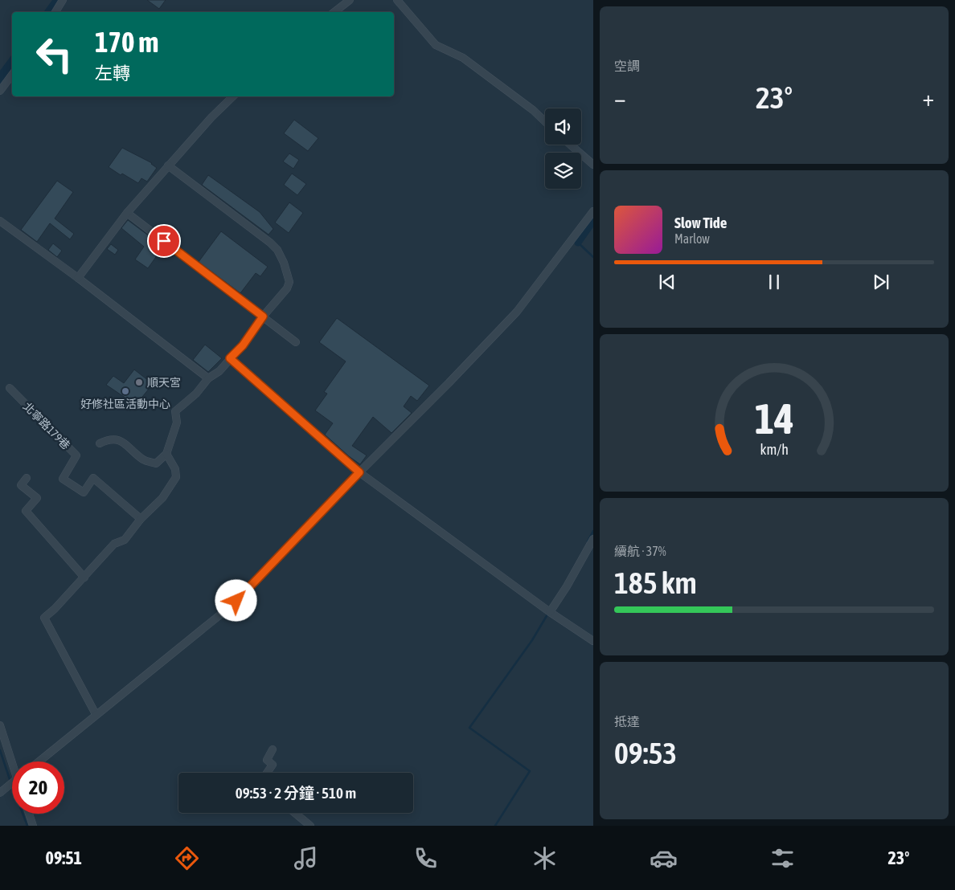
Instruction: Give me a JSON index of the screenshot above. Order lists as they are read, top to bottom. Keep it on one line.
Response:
{"streets":{"street":["北寧路179巷"]},"places":["順天宮","好修社區活動中心"],"page":{"tile":["空調",["續航 · 37%","185 km"],["抵達","09:53"]],"turn":["170 m","左轉"],"heat":["−","23°","+"],"song":["Slow Tide","Marlow"],"limit":"20","trip":"09:53 · 2 分鐘 · 510 m","tabs":["09:51","23°"],"gauge":["14","km/h"]}}
